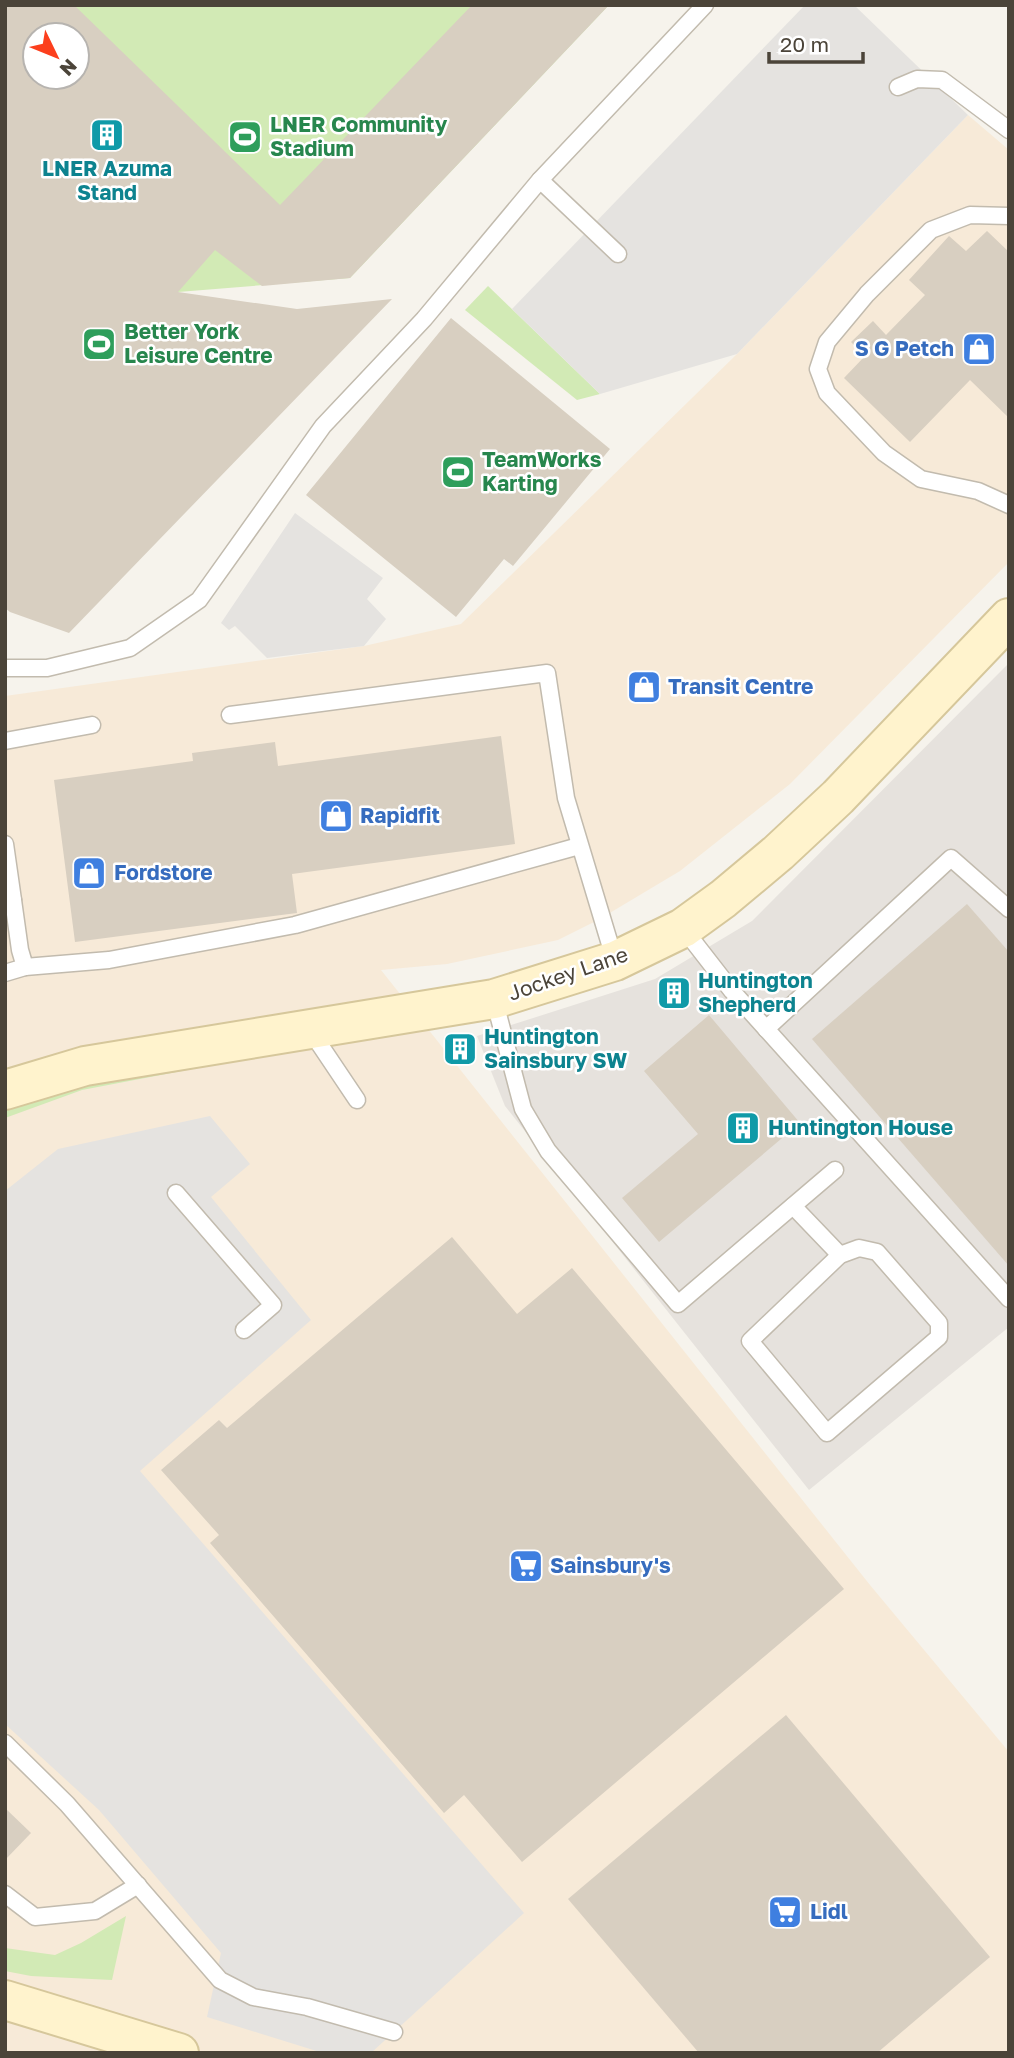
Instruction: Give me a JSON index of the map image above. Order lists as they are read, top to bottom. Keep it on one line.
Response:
{"streets":{"street":["Jockey Lane"]},"places":{"building":["LNER Azuma Stand","Huntington Shepherd","Huntington Sainsbury SW","Huntington House"],"sports":["LNER Community Stadium","Better York Leisure Centre","TeamWorks Karting"],"shop":["S G Petch","Transit Centre","Rapidfit","Fordstore"],"supermarket":["Sainsbury's","Lidl"]},"scale_bar":"20 m","north":"bottom right"}
